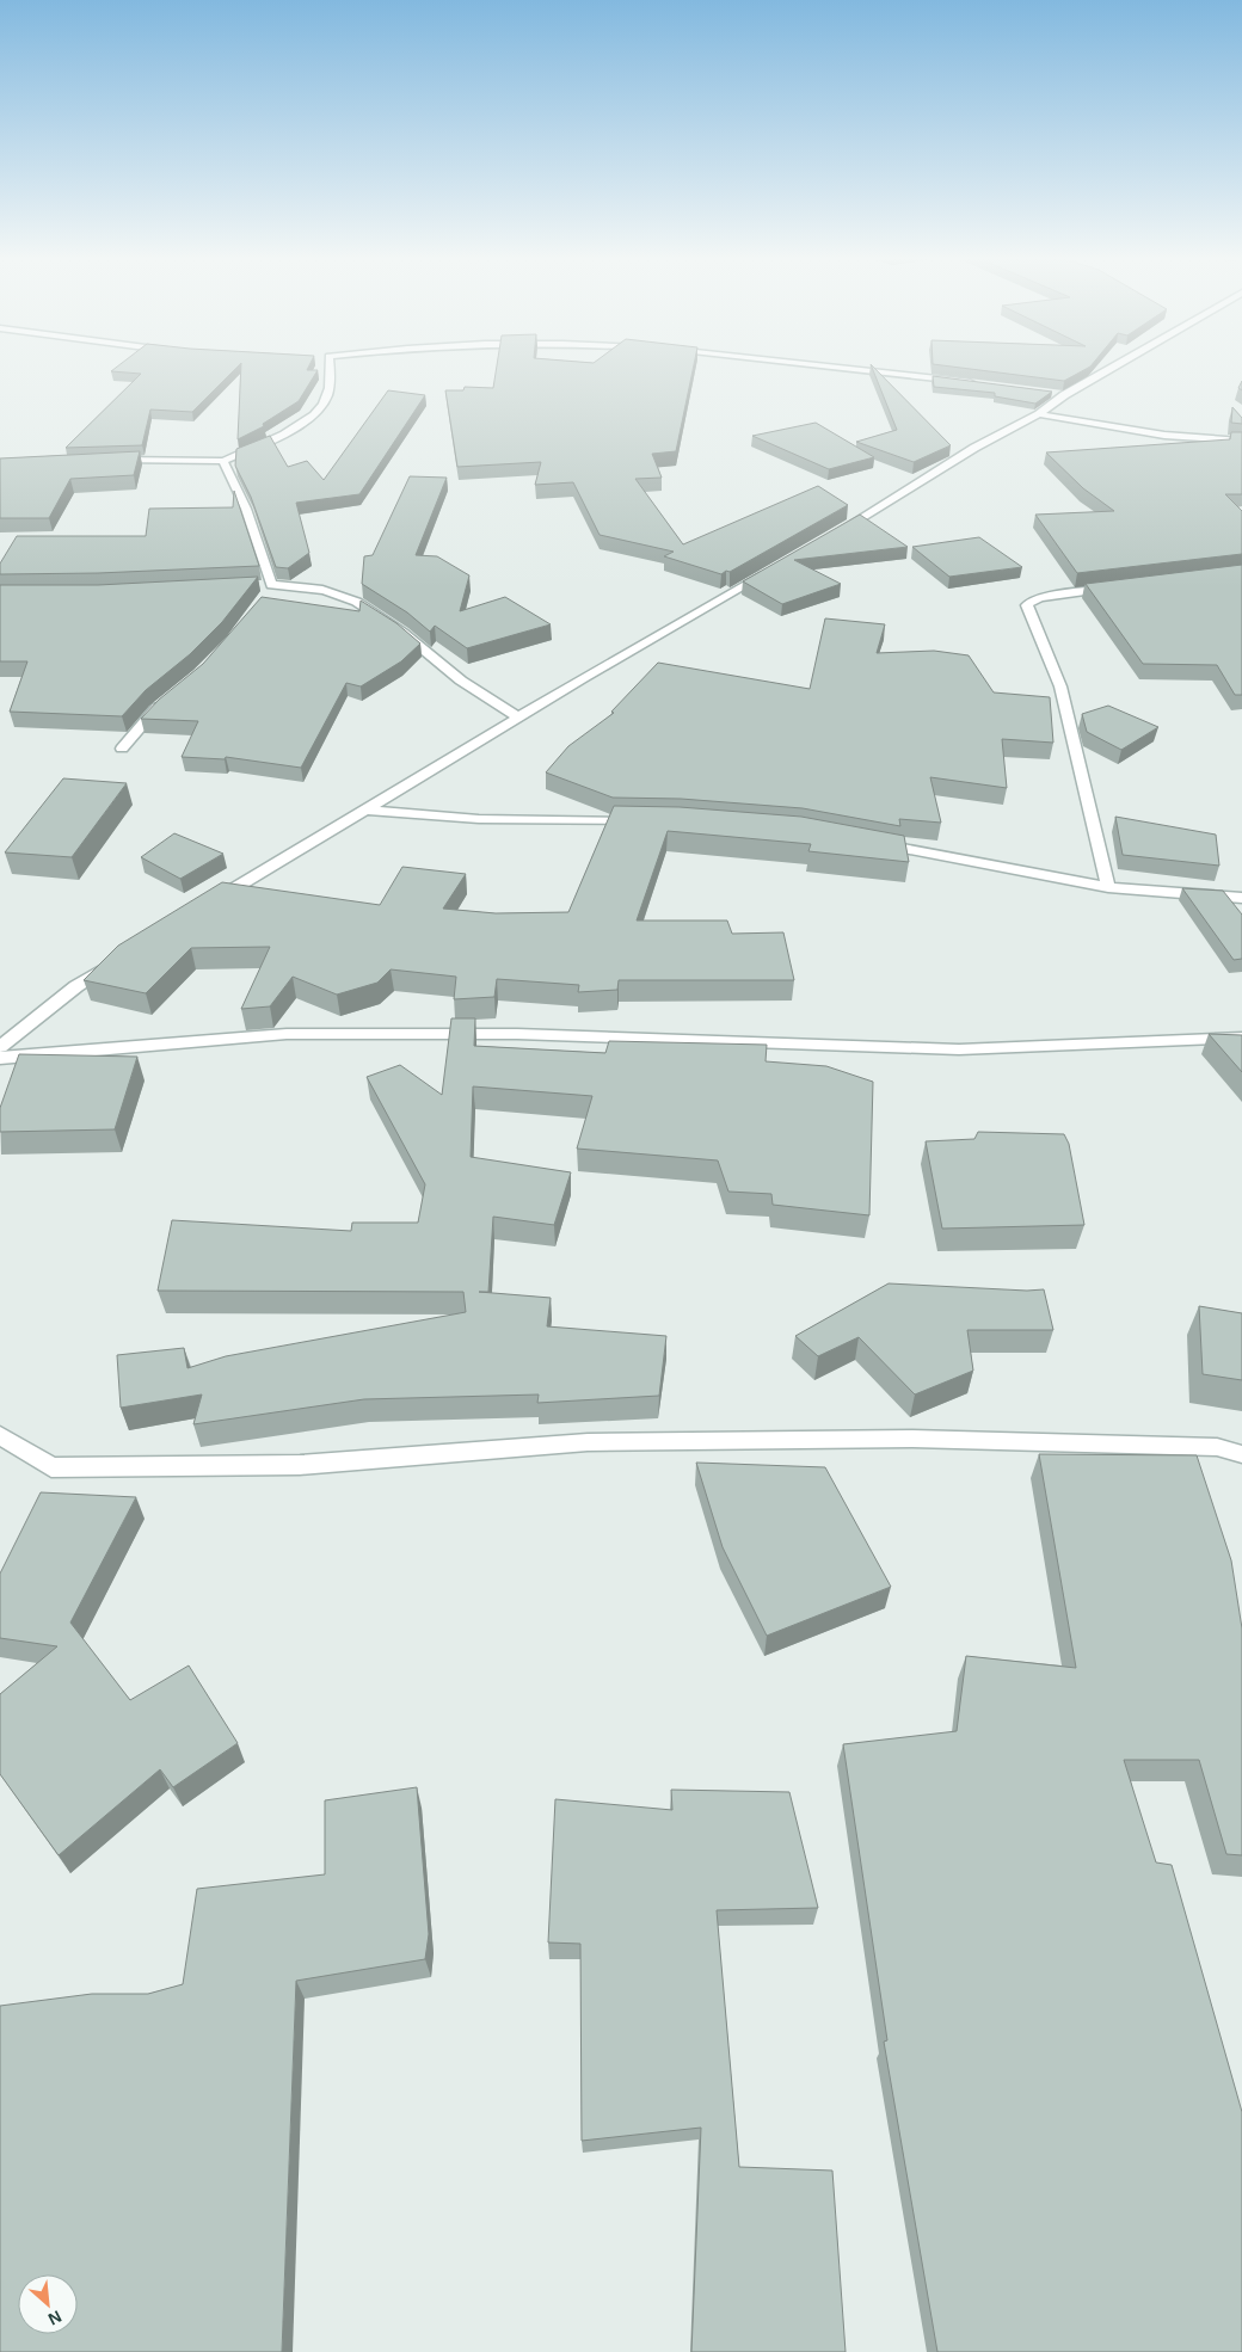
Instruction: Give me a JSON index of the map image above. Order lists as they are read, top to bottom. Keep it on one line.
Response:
{"north":"bottom right"}
